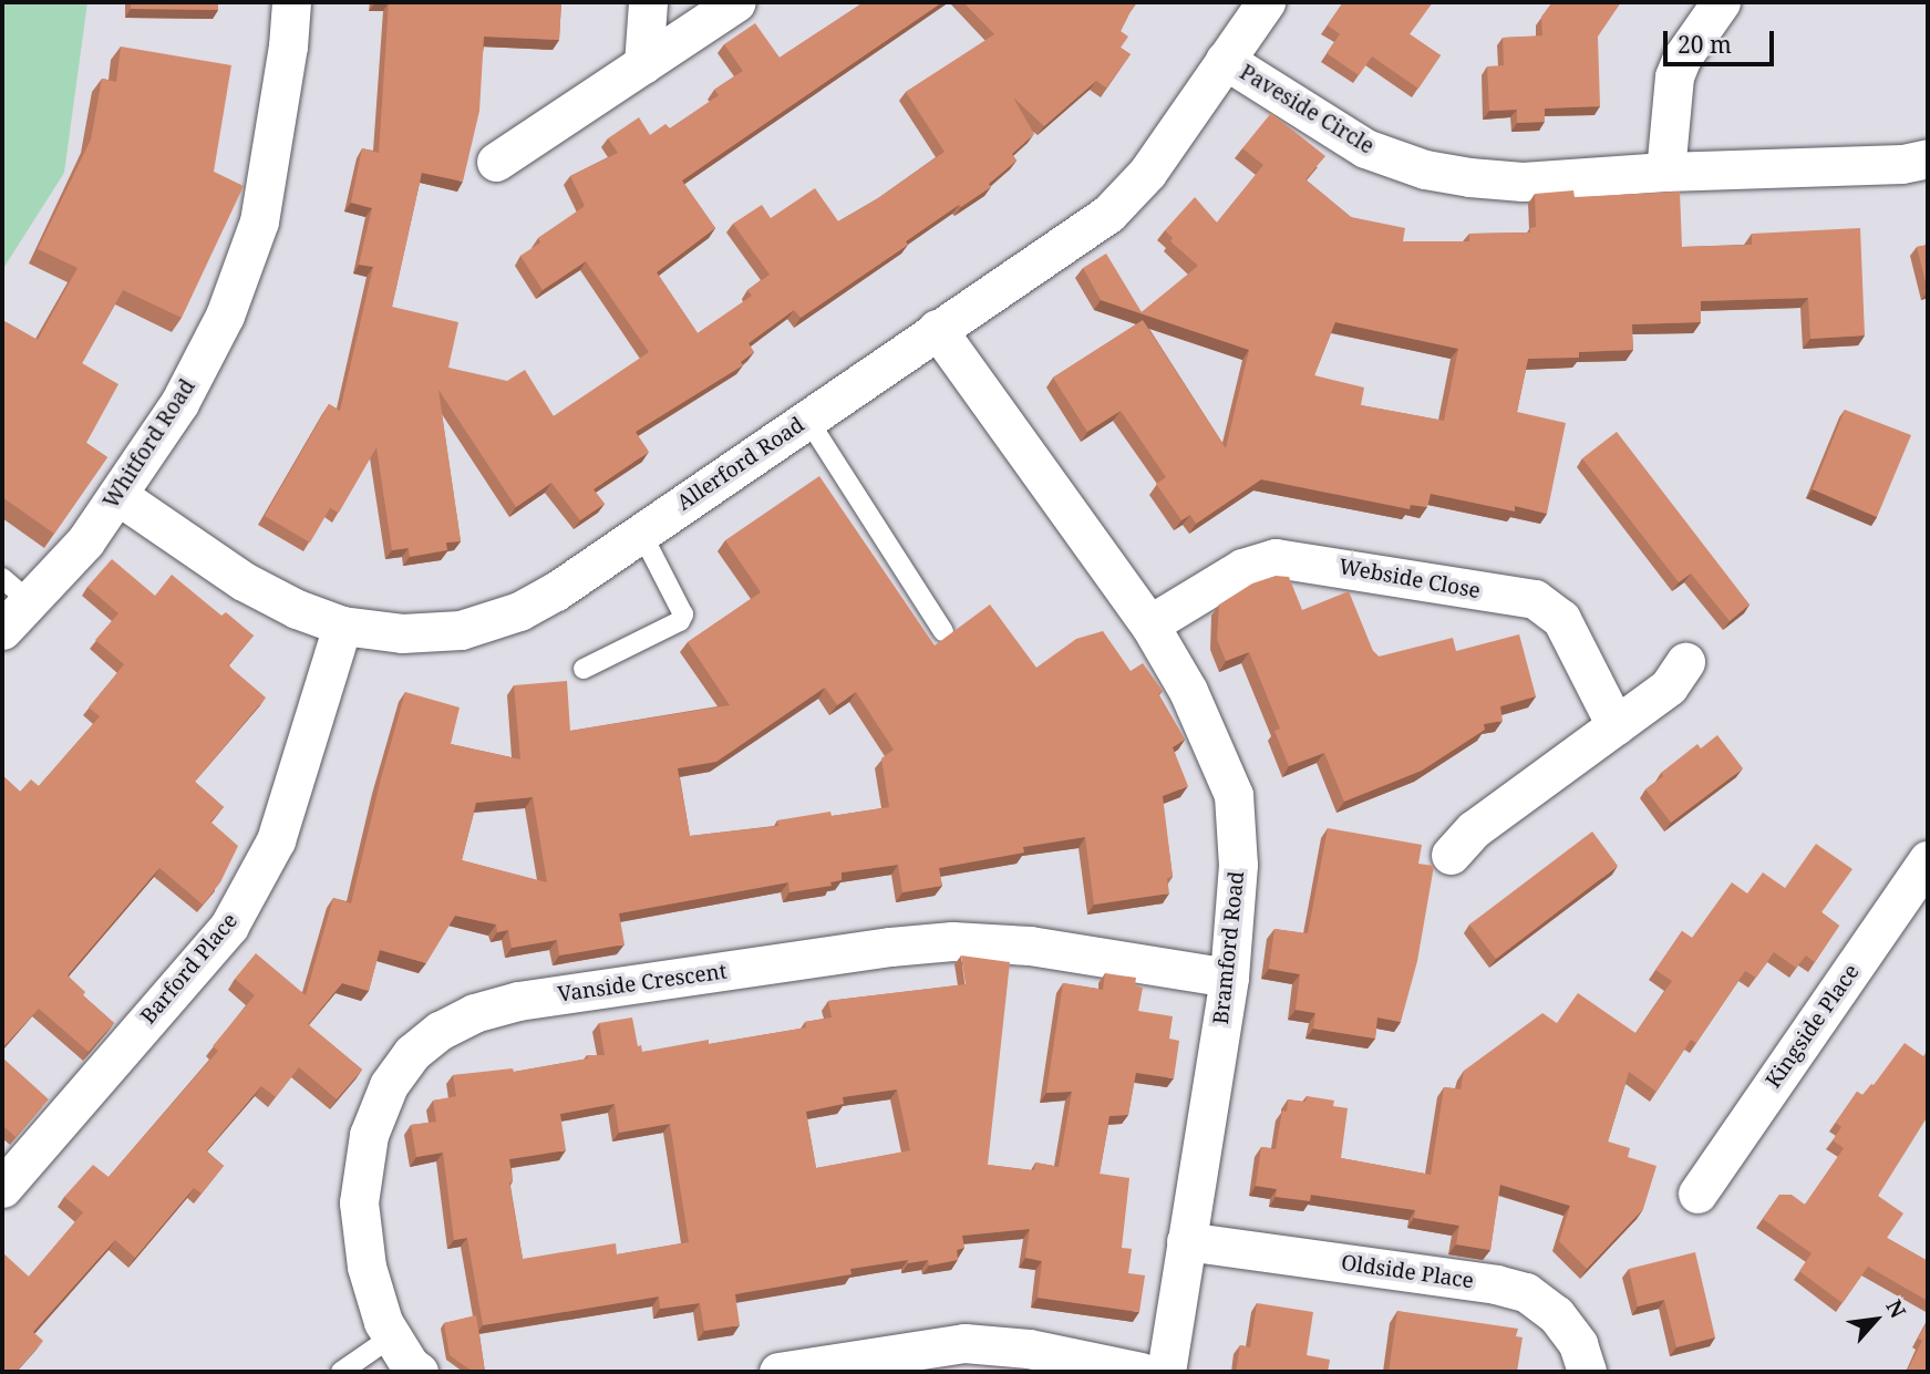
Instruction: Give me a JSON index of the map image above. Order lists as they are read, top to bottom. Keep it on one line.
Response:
{"streets":{"street":["Paveside Circle","Whitford Road","Allerford Road","Webside Close","Bramford Road","Barford Place","Vanside Crescent","Kingside Place","Oldside Place"]},"crossings":[["Paveside Circle","Allerford Road"],["Whitford Road","Allerford Road"],["Allerford Road","Bramford Road"],["Allerford Road","Barford Place"],["Webside Close","Bramford Road"],["Bramford Road","Vanside Crescent"],["Bramford Road","Oldside Place"]],"scale_bar":"20 m","north":"top right"}
